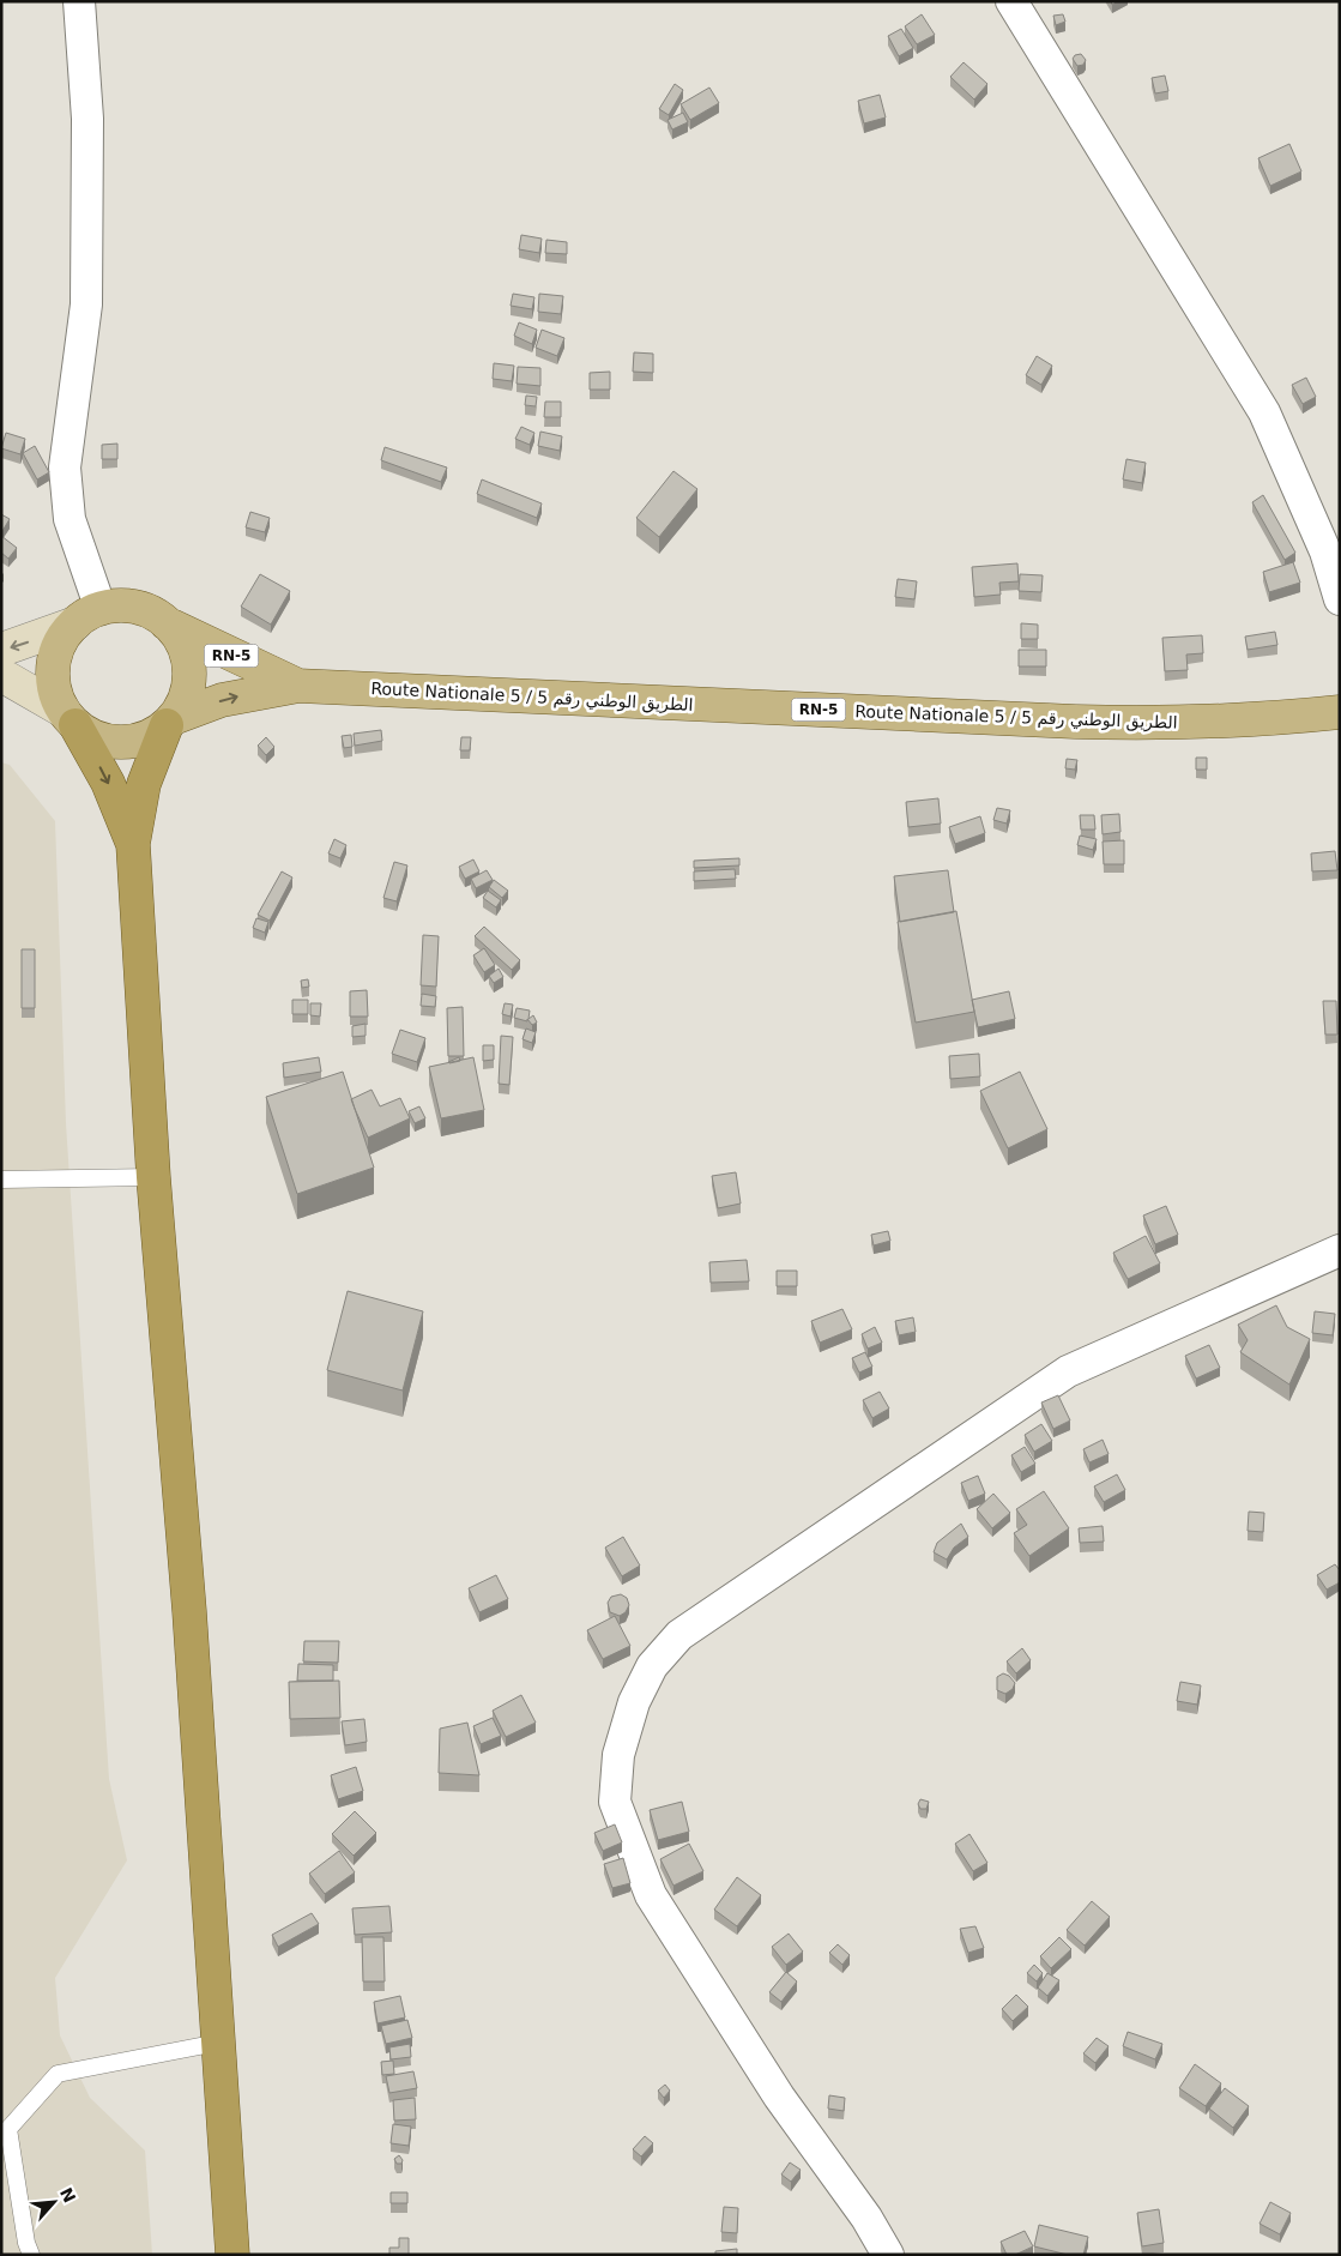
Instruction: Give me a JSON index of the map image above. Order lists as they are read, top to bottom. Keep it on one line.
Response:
{"streets":{"main road":["RN-5","Route Nationale 5 / الطريق الوطني رقم 5"]},"crossings":[["RN-5","Route Nationale 5 / الطريق الوطني رقم 5"]],"north":"top right"}
